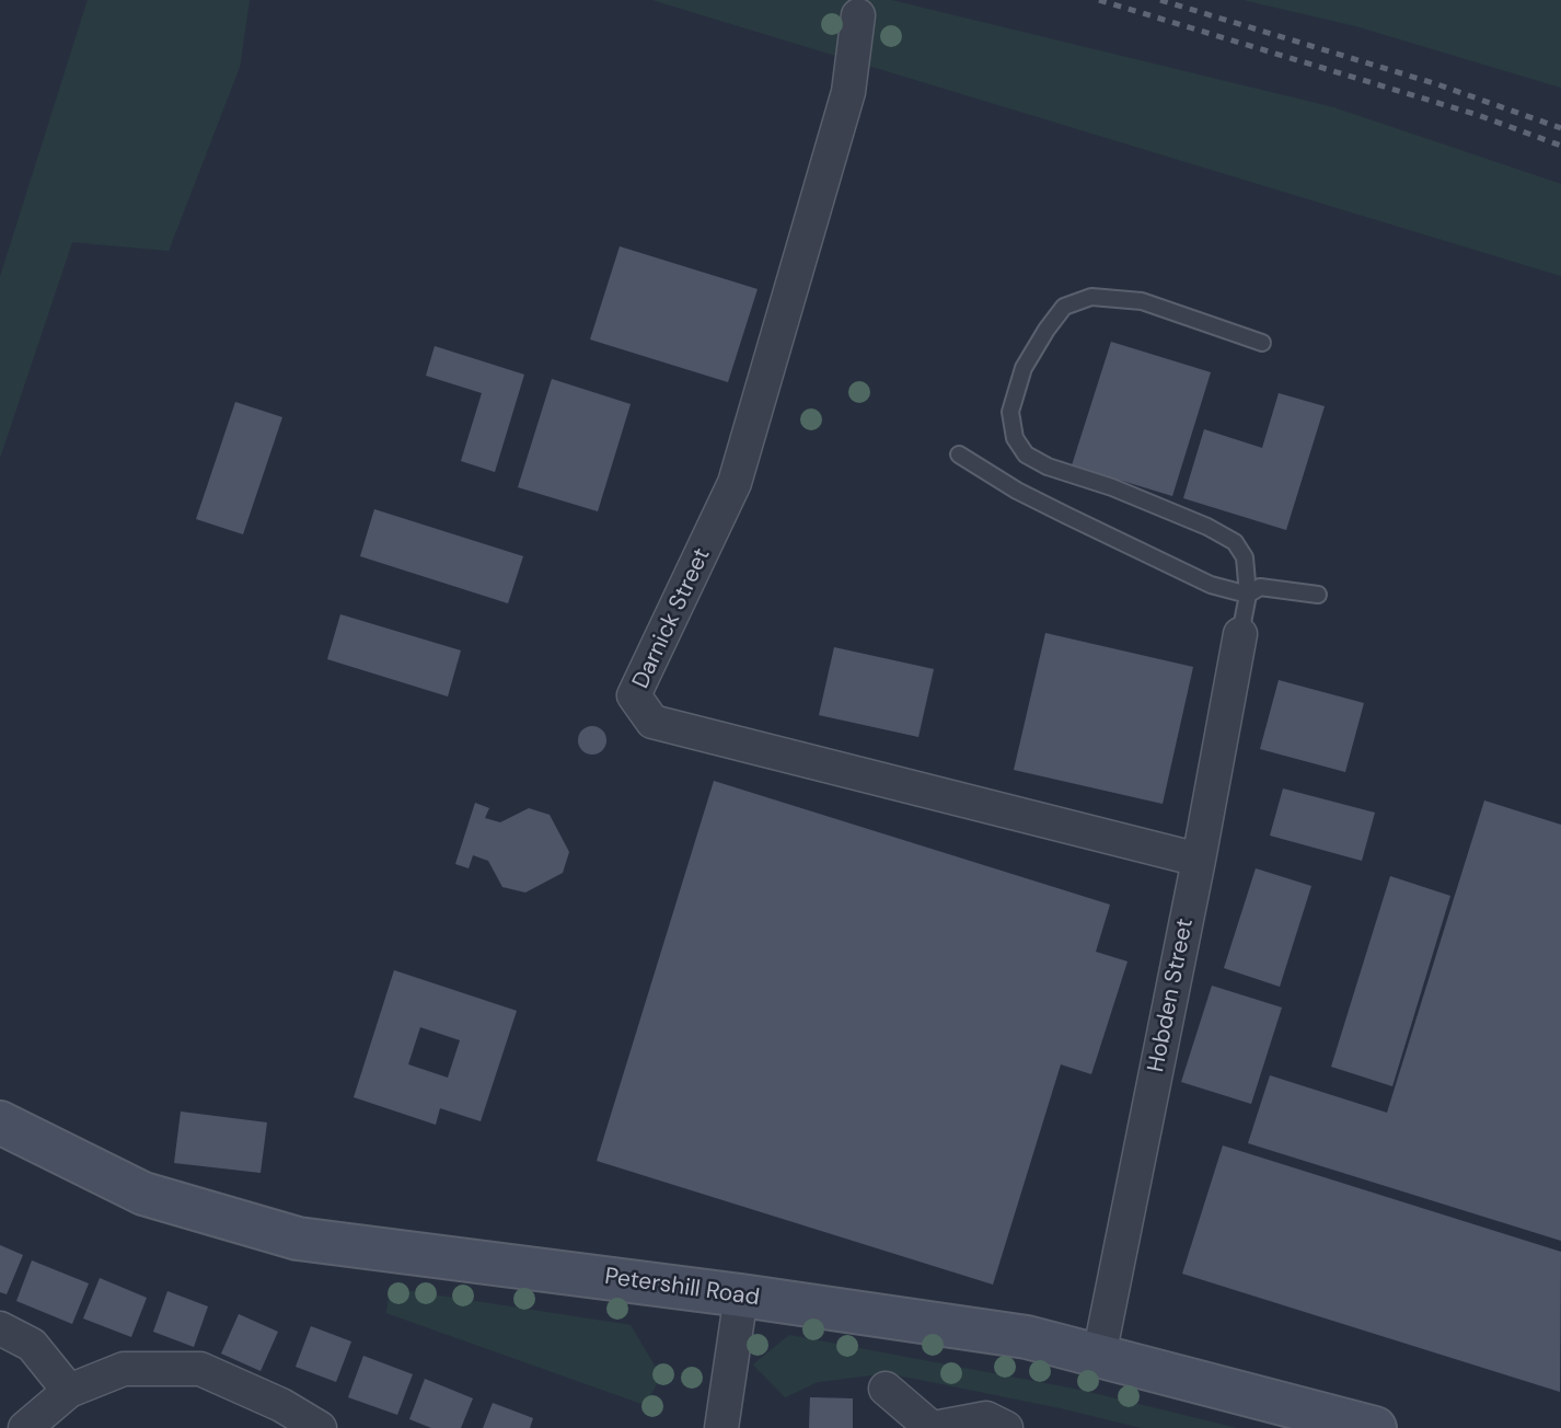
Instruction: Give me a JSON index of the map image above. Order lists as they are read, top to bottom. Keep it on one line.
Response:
{"streets":{"street":["Darnick Street","Hobden Street","Petershill Road"]},"crossings":[["Darnick Street","Hobden Street"],["Hobden Street","Petershill Road"]]}
